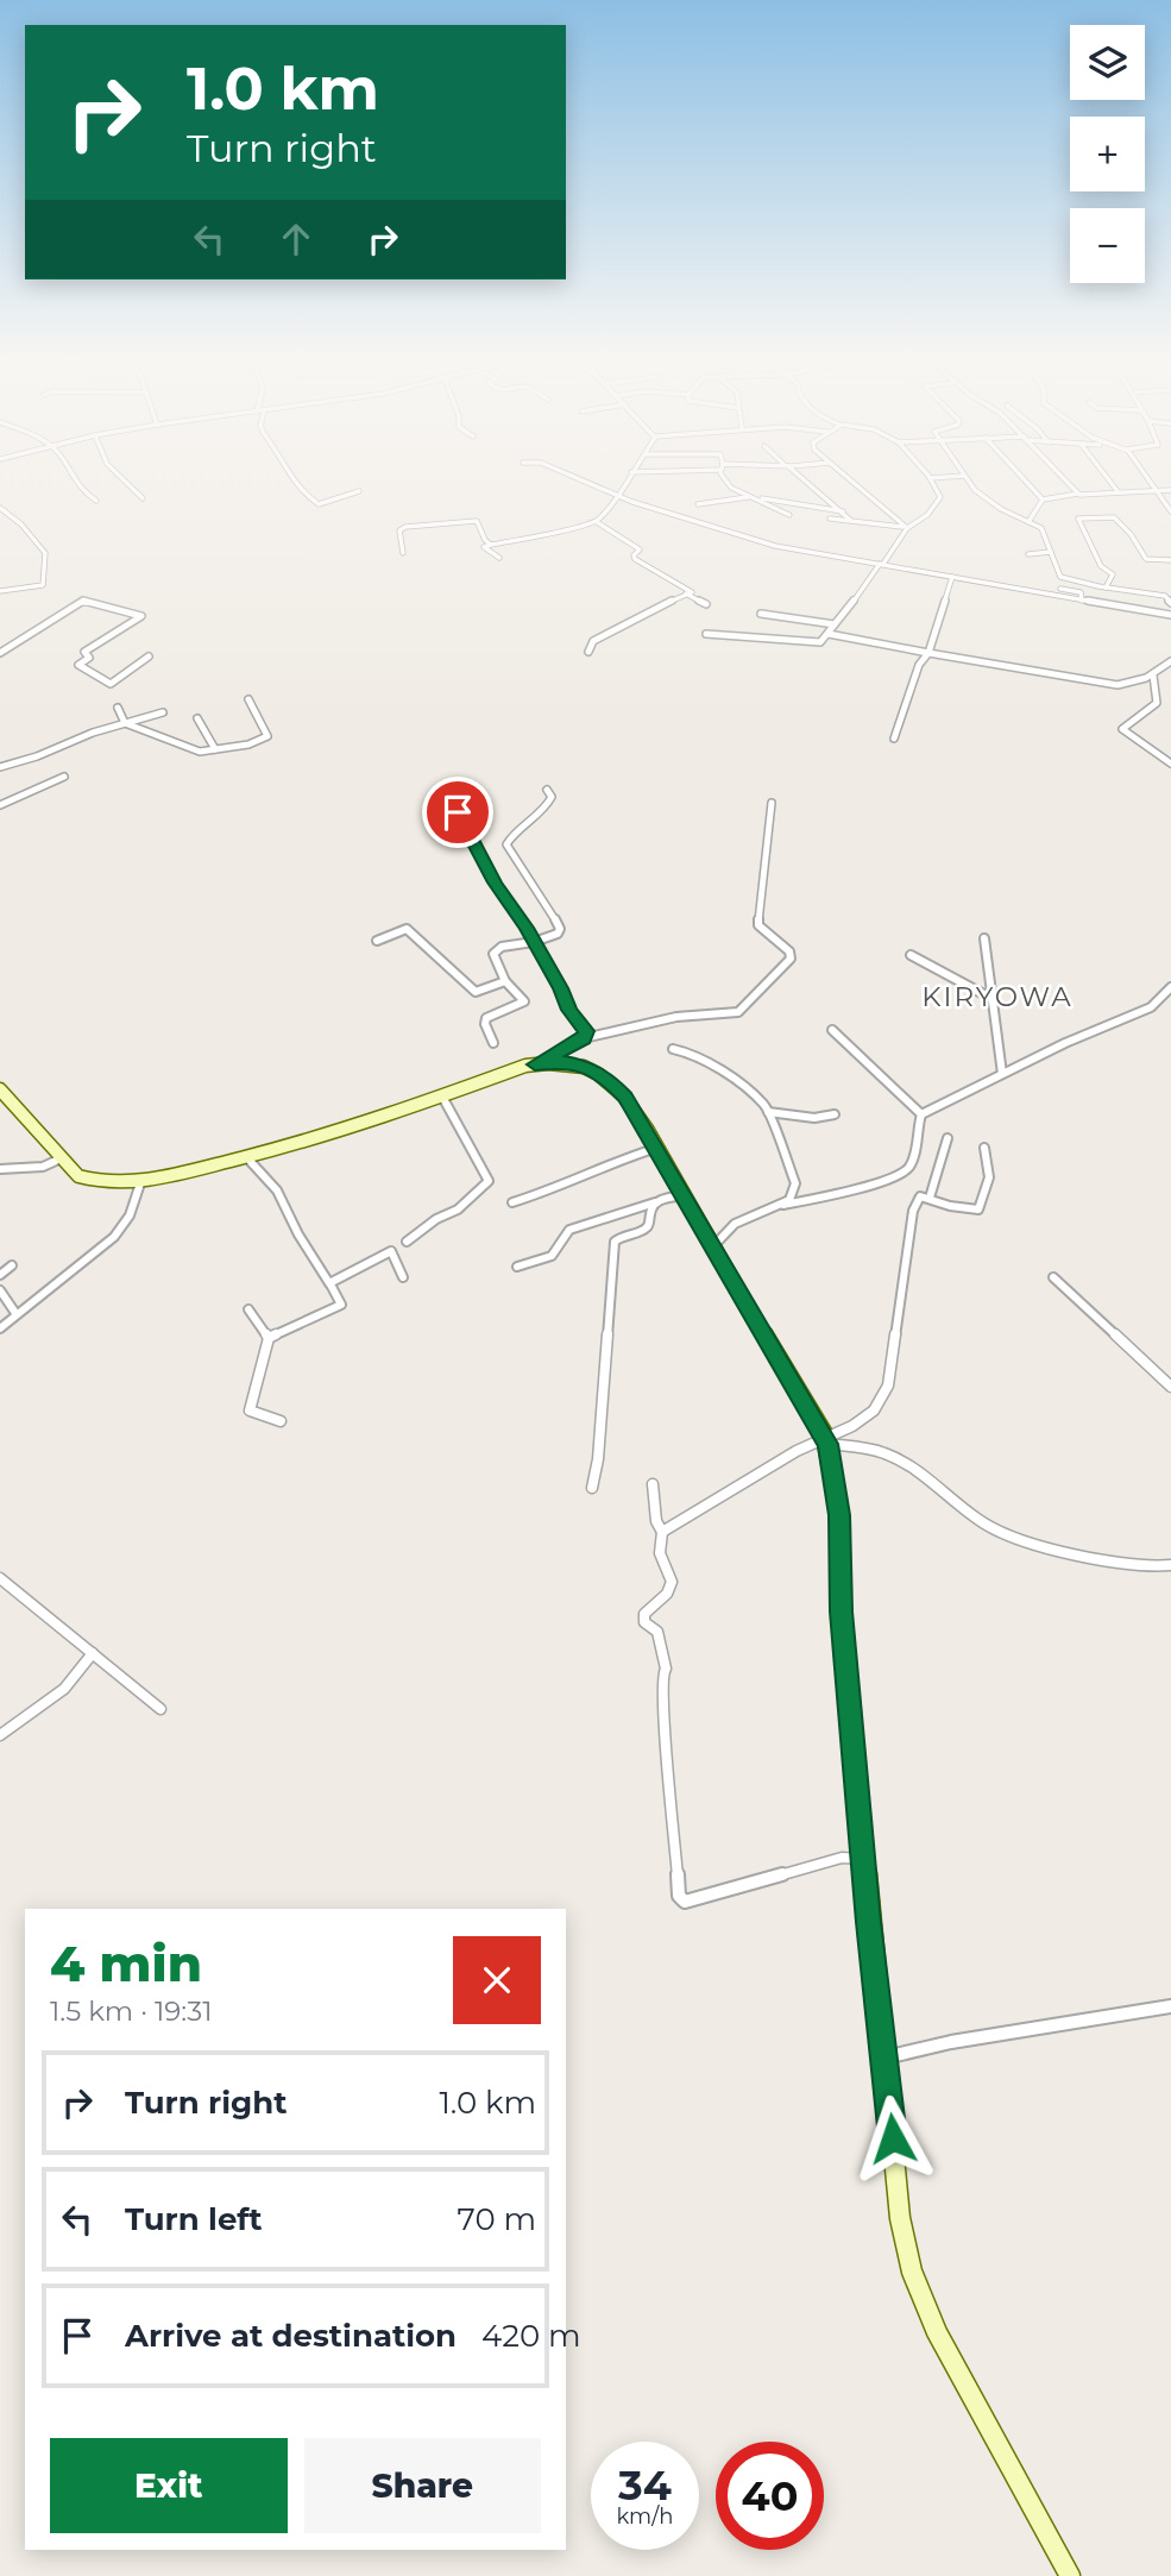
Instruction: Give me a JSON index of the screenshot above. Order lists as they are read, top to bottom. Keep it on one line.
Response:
{"districts":["KIRYOWA"],"page":{"map_buttons":["+","−"],"turn":["1.0 km","Turn right"],"heading":["4 min","1.5 km · 19:31"],"list":[{"name":"Turn right","value":"1.0 km"},{"name":"Turn left","value":"70 m"},{"name":"Arrive at destination","value":"420 m"}],"buttons":["Exit","Share"],"speed":"34 km/h","limit":"40"}}
